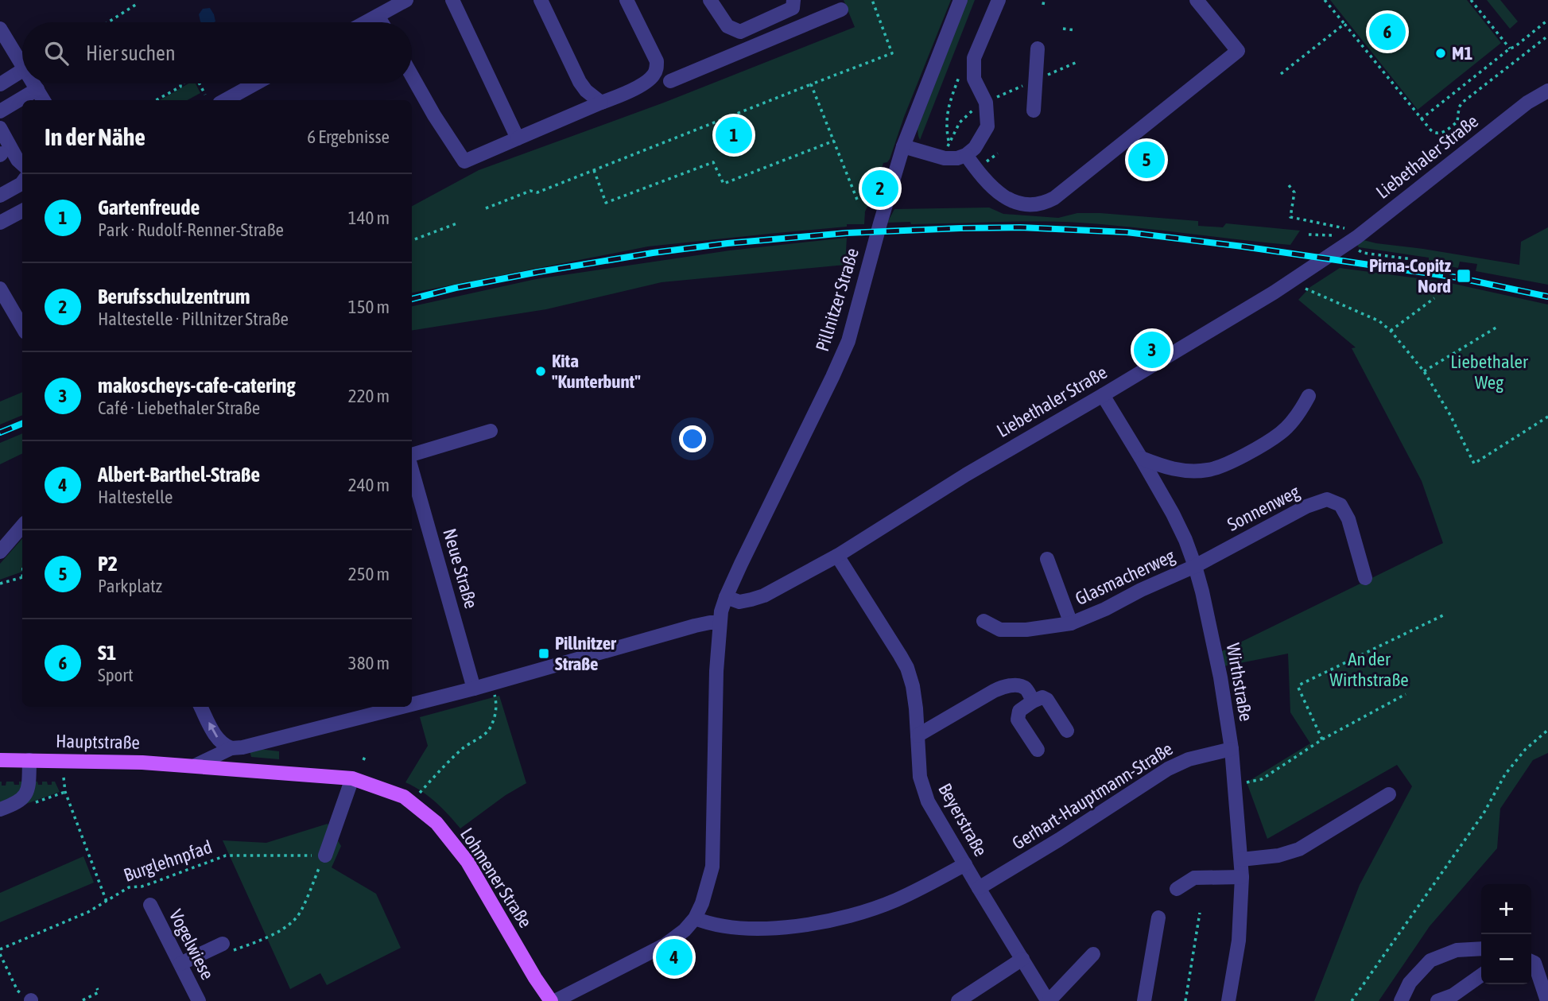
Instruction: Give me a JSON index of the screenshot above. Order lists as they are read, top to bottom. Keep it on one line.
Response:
{"streets":{"main road":["Hauptstraße","Lohmener Straße"],"street":["Liebethaler Straße","Pillnitzer Straße","Sonnenweg","Neue Straße","Glasmacherweg","Wirthstraße","Gerhart-Hauptmann-Straße","Beyerstraße","Vogelwiese"],"path":["Burglehnpfad"]},"crossings":[["Liebethaler Straße","Pillnitzer Straße"],["Liebethaler Straße","Wirthstraße"],["Liebethaler Straße","Beyerstraße"],["Sonnenweg","Glasmacherweg"],["Sonnenweg","Wirthstraße"],["Glasmacherweg","Wirthstraße"],["Wirthstraße","Gerhart-Hauptmann-Straße"],["Hauptstraße","Lohmener Straße"],["Gerhart-Hauptmann-Straße","Beyerstraße"]],"parks":["Liebethaler Weg","An der Wirthstraße"],"places":{"other":["M1","Kita \"Kunterbunt\""],"transit":["Pirna-Copitz Nord","Pillnitzer Straße"]},"page":{"pins":["6","1","5","2","3","4"],"search":"Hier suchen","heading":["In der Nähe","6 Ergebnisse"],"list":[{"mark":"1","name":"Gartenfreude","note":"Park · Rudolf-Renner-Straße","value":"140 m"},{"mark":"2","name":"Berufsschulzentrum","note":"Haltestelle · Pillnitzer Straße","value":"150 m"},{"mark":"3","name":"makoscheys-cafe-catering","note":"Café · Liebethaler Straße","value":"220 m"},{"mark":"4","name":"Albert-Barthel-Straße","note":"Haltestelle","value":"240 m"},{"mark":"5","name":"P2","note":"Parkplatz","value":"250 m"},{"mark":"6","name":"S1","note":"Sport","value":"380 m"}],"map_buttons":["+","−"]}}
